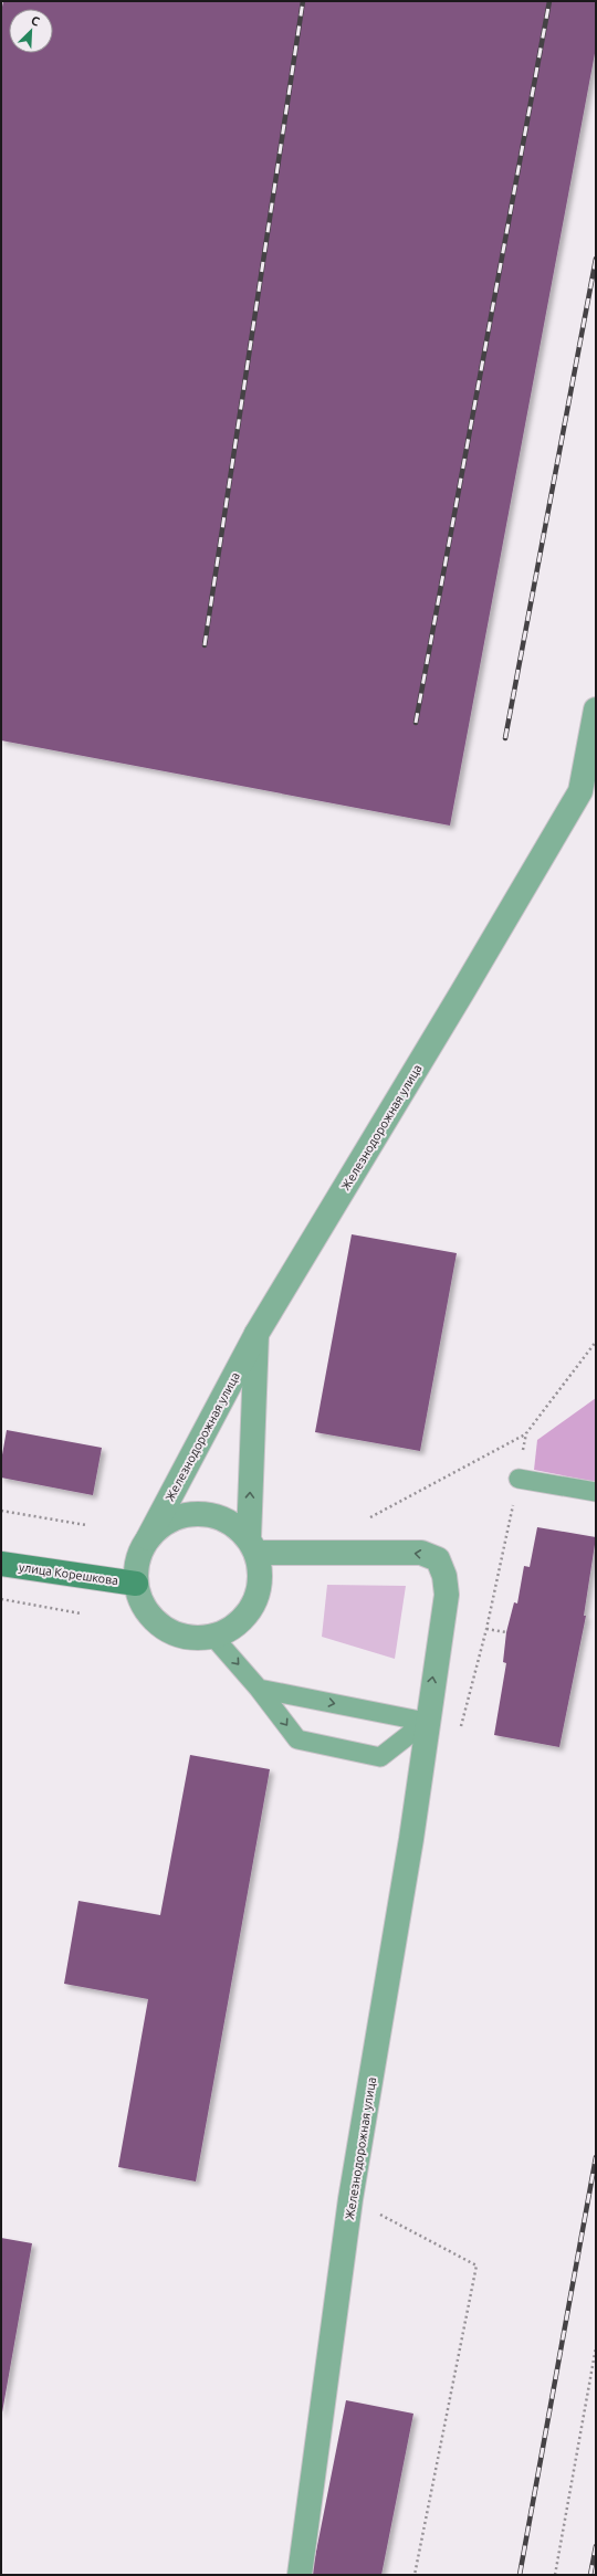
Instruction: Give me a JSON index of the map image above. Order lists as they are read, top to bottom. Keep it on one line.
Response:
{"streets":{"main road":["улица Корешкова"],"street":["Железнодорожная улица"]},"crossings":[["Железнодорожная улица","улица Корешкова"]],"north":"top right"}
